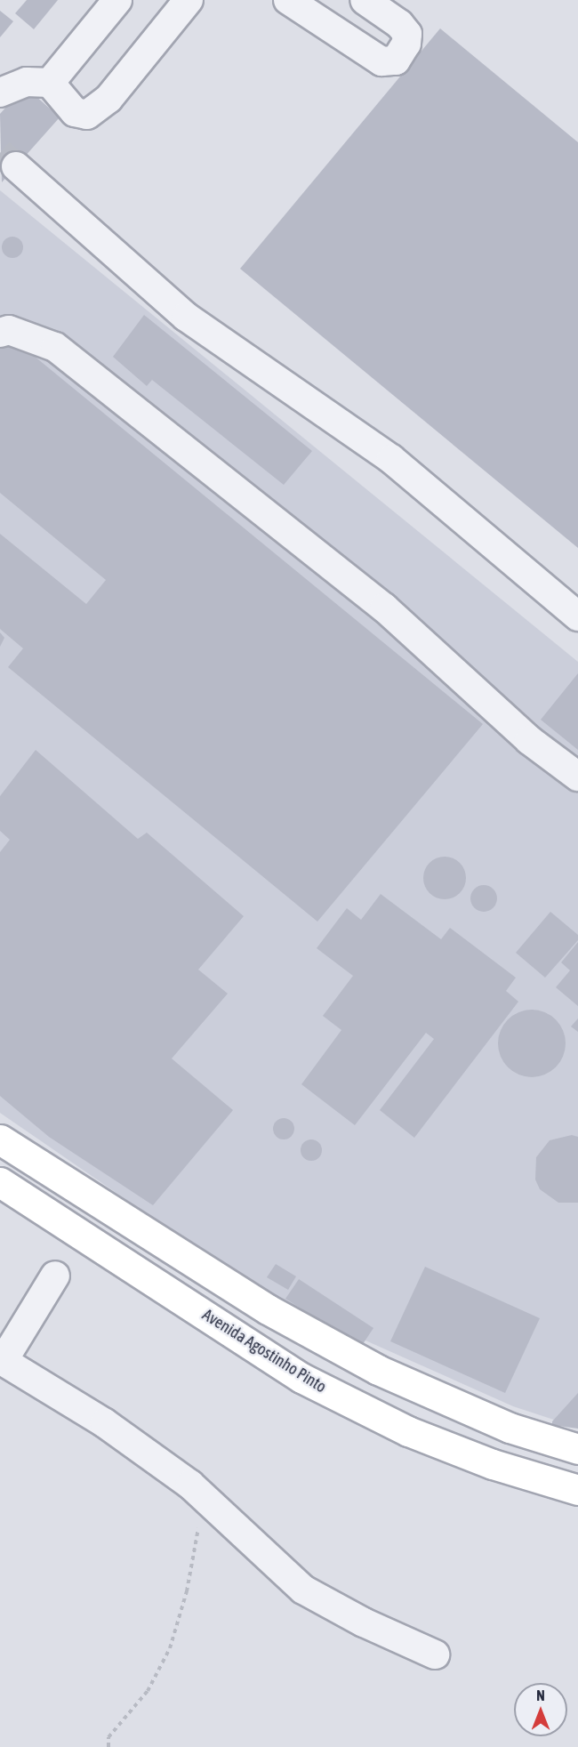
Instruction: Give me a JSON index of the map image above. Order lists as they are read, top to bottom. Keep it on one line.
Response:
{"streets":{"main road":["Avenida Agostinho Pinto"]},"north":"top"}
